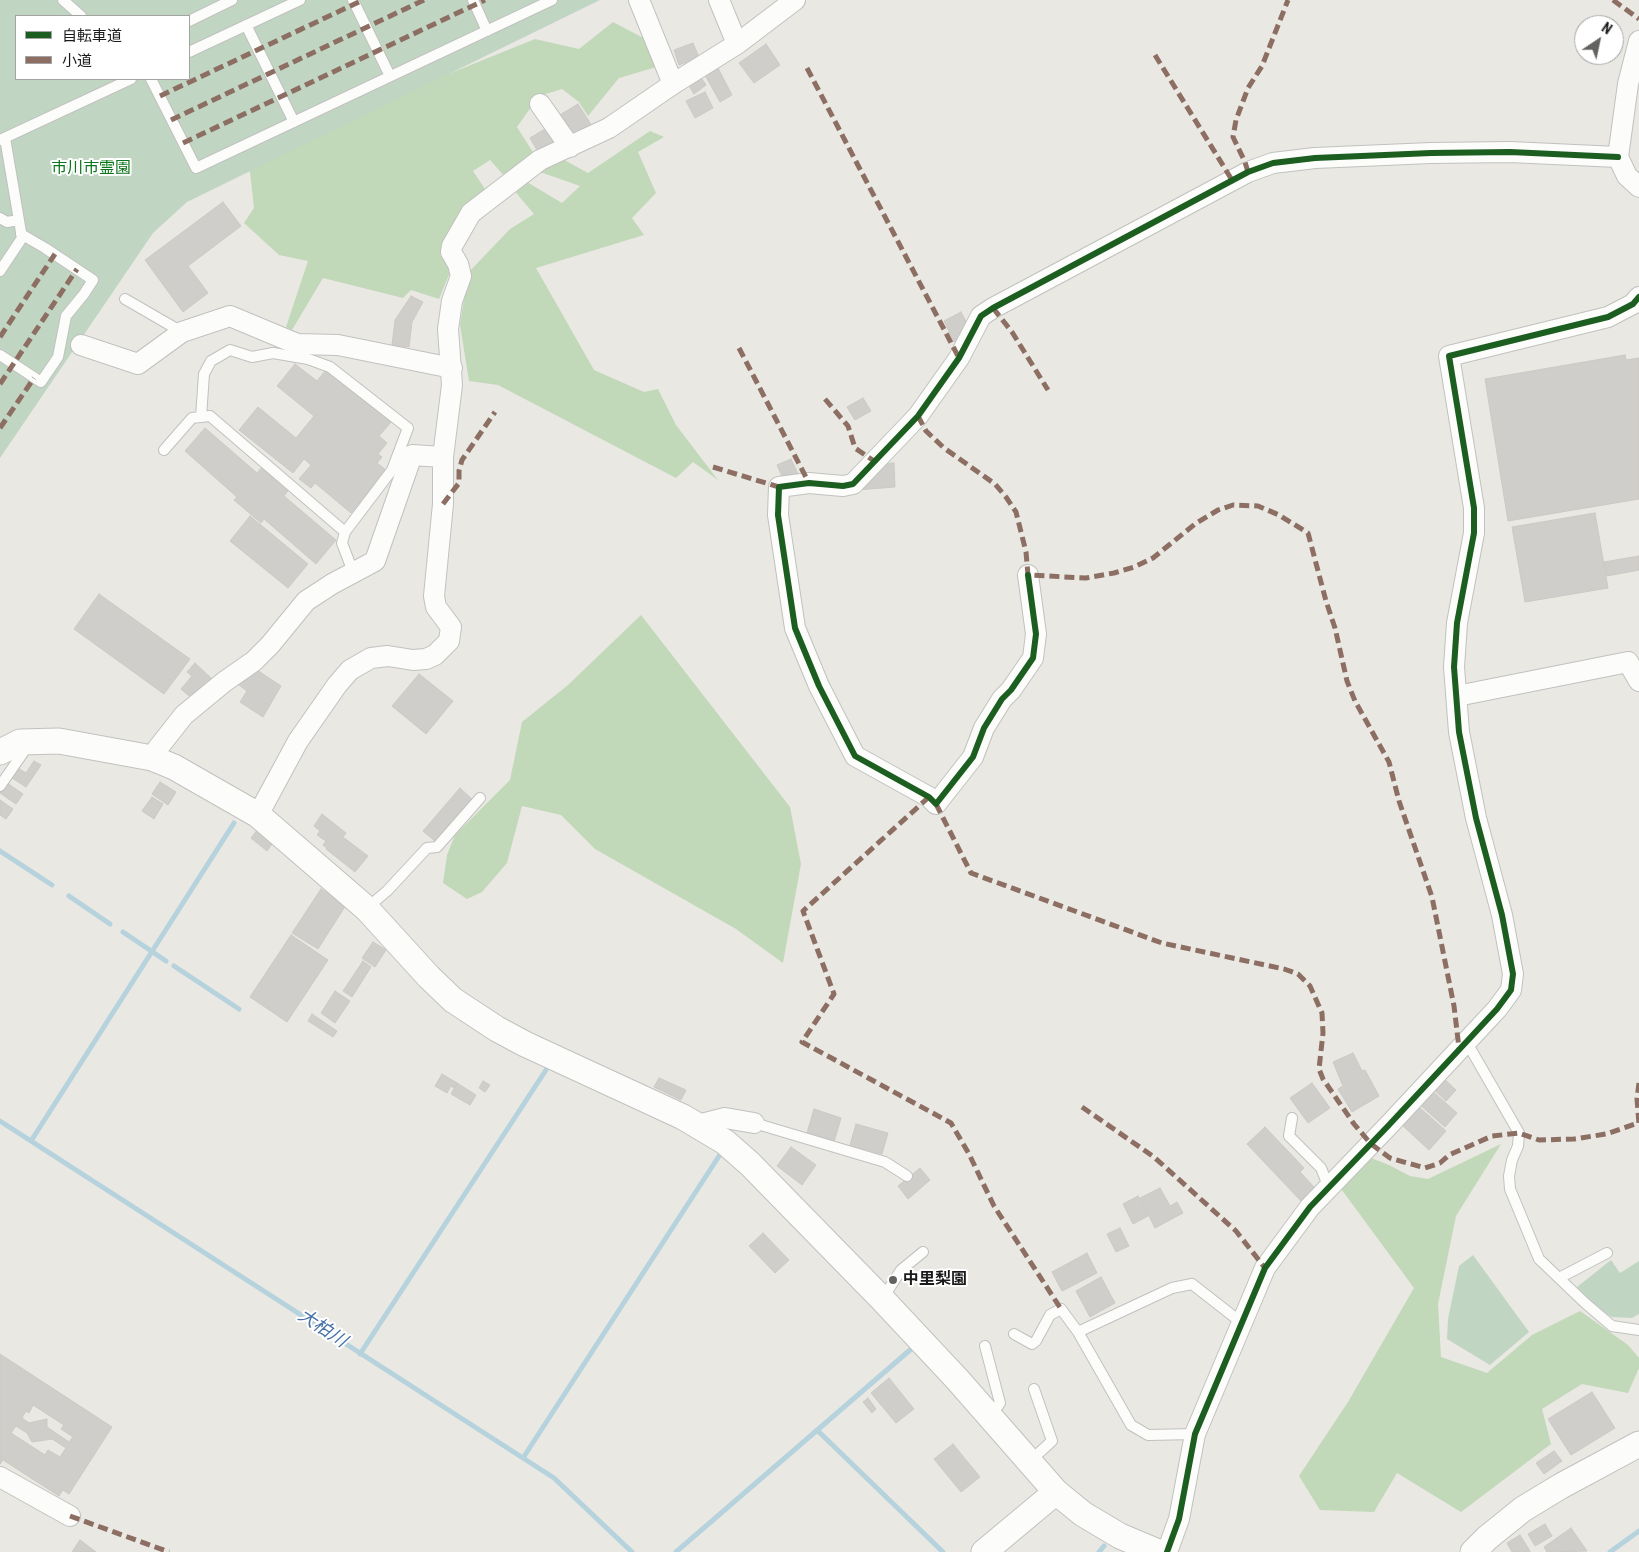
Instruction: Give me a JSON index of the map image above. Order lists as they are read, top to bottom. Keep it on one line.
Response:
{"water":["大柏川"],"parks":["市川市霊園"],"places":["中里梨園"],"legend":["自転車道","小道"],"north":"top right"}
